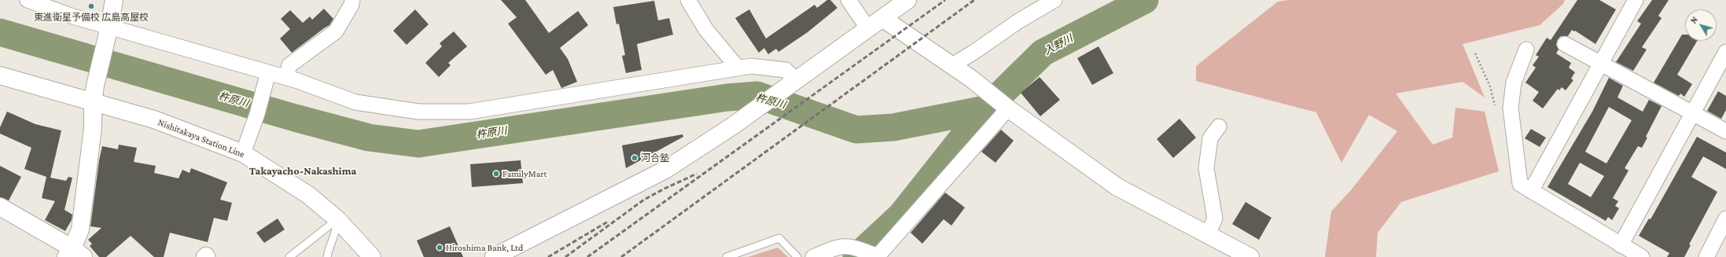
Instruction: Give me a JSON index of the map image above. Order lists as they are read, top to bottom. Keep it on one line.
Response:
{"streets":{"main road":["Nishitakaya Station Line"]},"districts":["Takayacho-Nakashima"],"water":["入野川","杵原川"],"places":["東進衛星予備校 広島高屋校","河合塾","FamilyMart","Hiroshima Bank, Ltd"],"north":"top left"}
